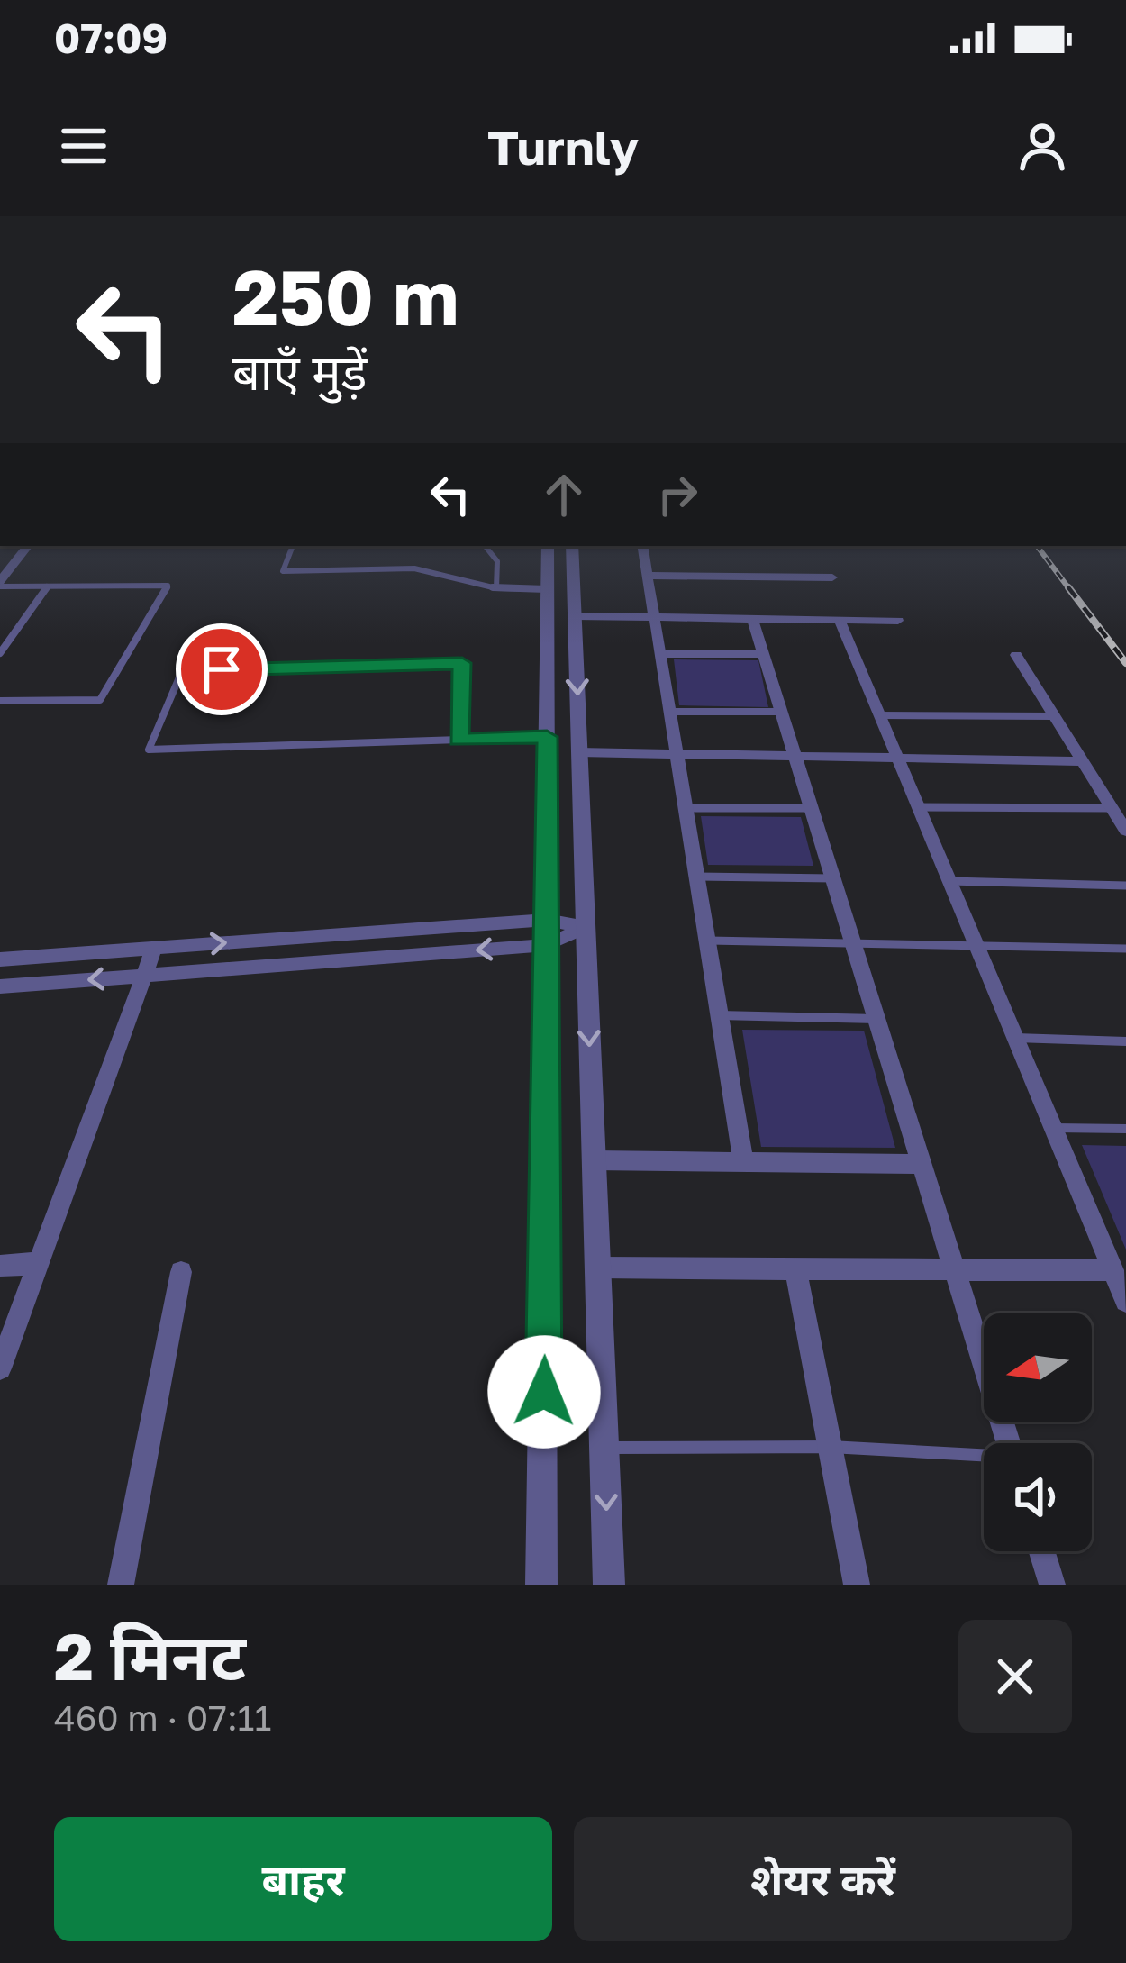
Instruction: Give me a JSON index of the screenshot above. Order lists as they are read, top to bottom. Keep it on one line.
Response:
{"north":"left","page":{"status":"07:09","header":"Turnly","turn":["250 m","बाएँ मुड़ें"],"heading":["2 मिनट","460 m · 07:11"],"buttons":["बाहर","शेयर करें"]}}
